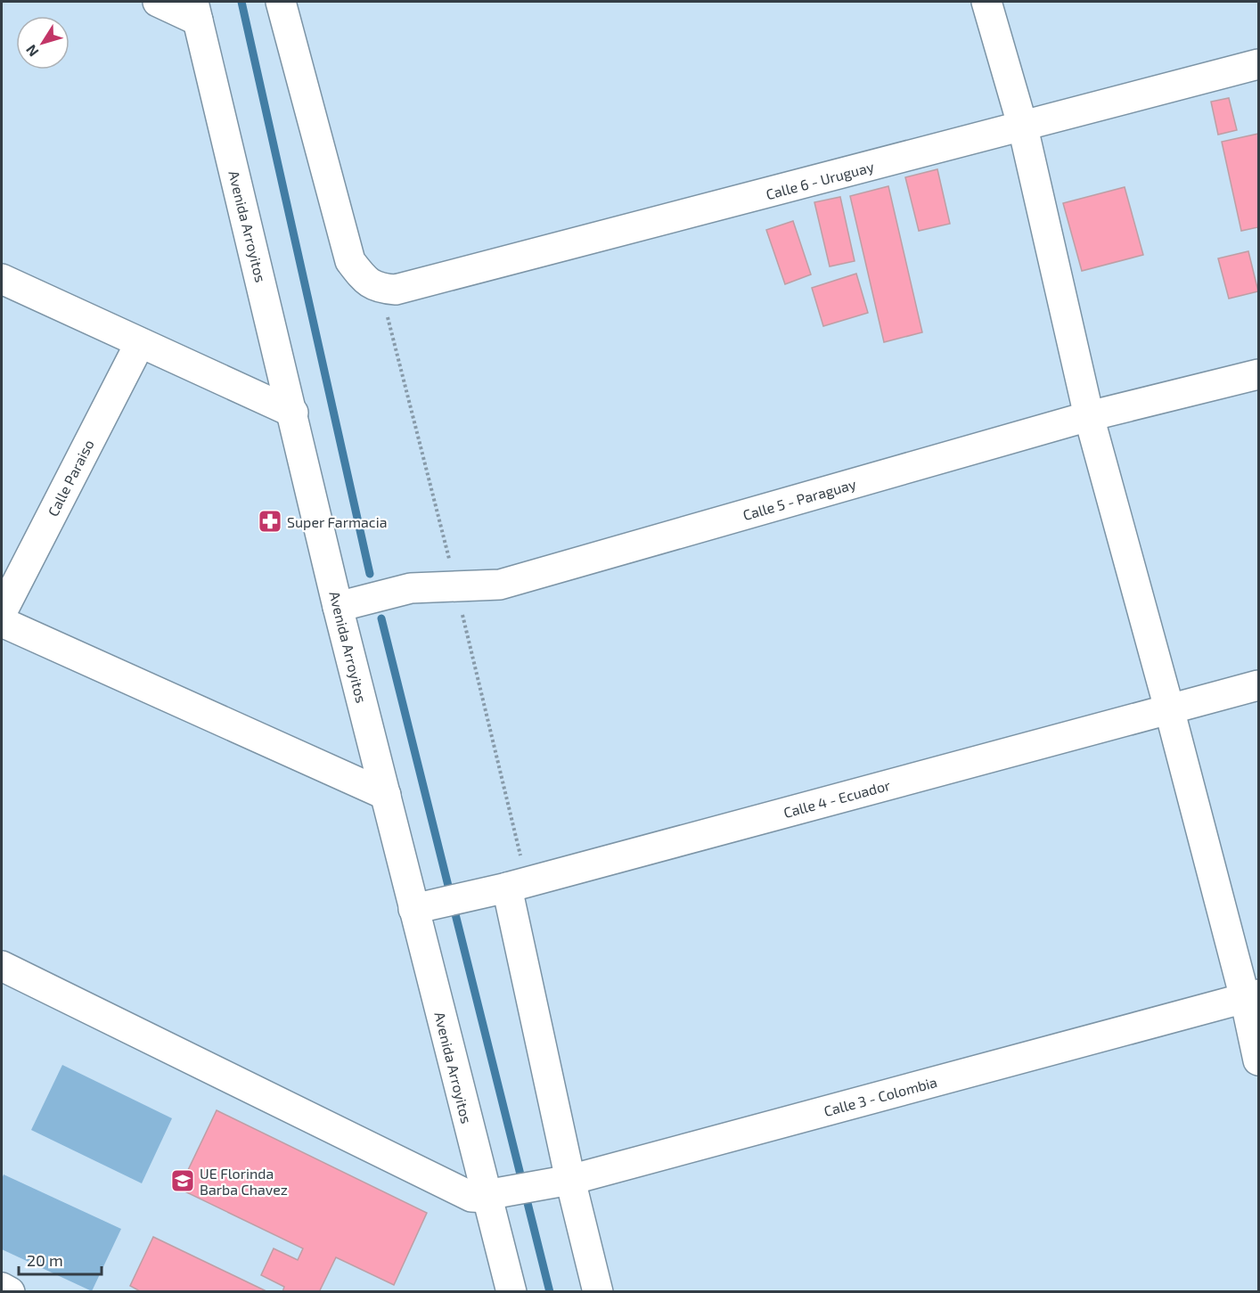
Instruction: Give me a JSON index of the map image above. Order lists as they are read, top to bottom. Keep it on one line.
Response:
{"streets":{"street":["Calle 6 - Uruguay","Avenida Arroyitos","Calle Paraiso","Calle 5 - Paraguay","Calle 4 - Ecuador","Calle 3 - Colombia"]},"crossings":[["Avenida Arroyitos","Calle 5 - Paraguay"],["Avenida Arroyitos","Calle 4 - Ecuador"],["Avenida Arroyitos","Calle 3 - Colombia"]],"places":{"pharmacy":["Super Farmacia"],"school or university":["UE Florinda Barba Chavez"]},"scale_bar":"20 m","north":"bottom left"}
